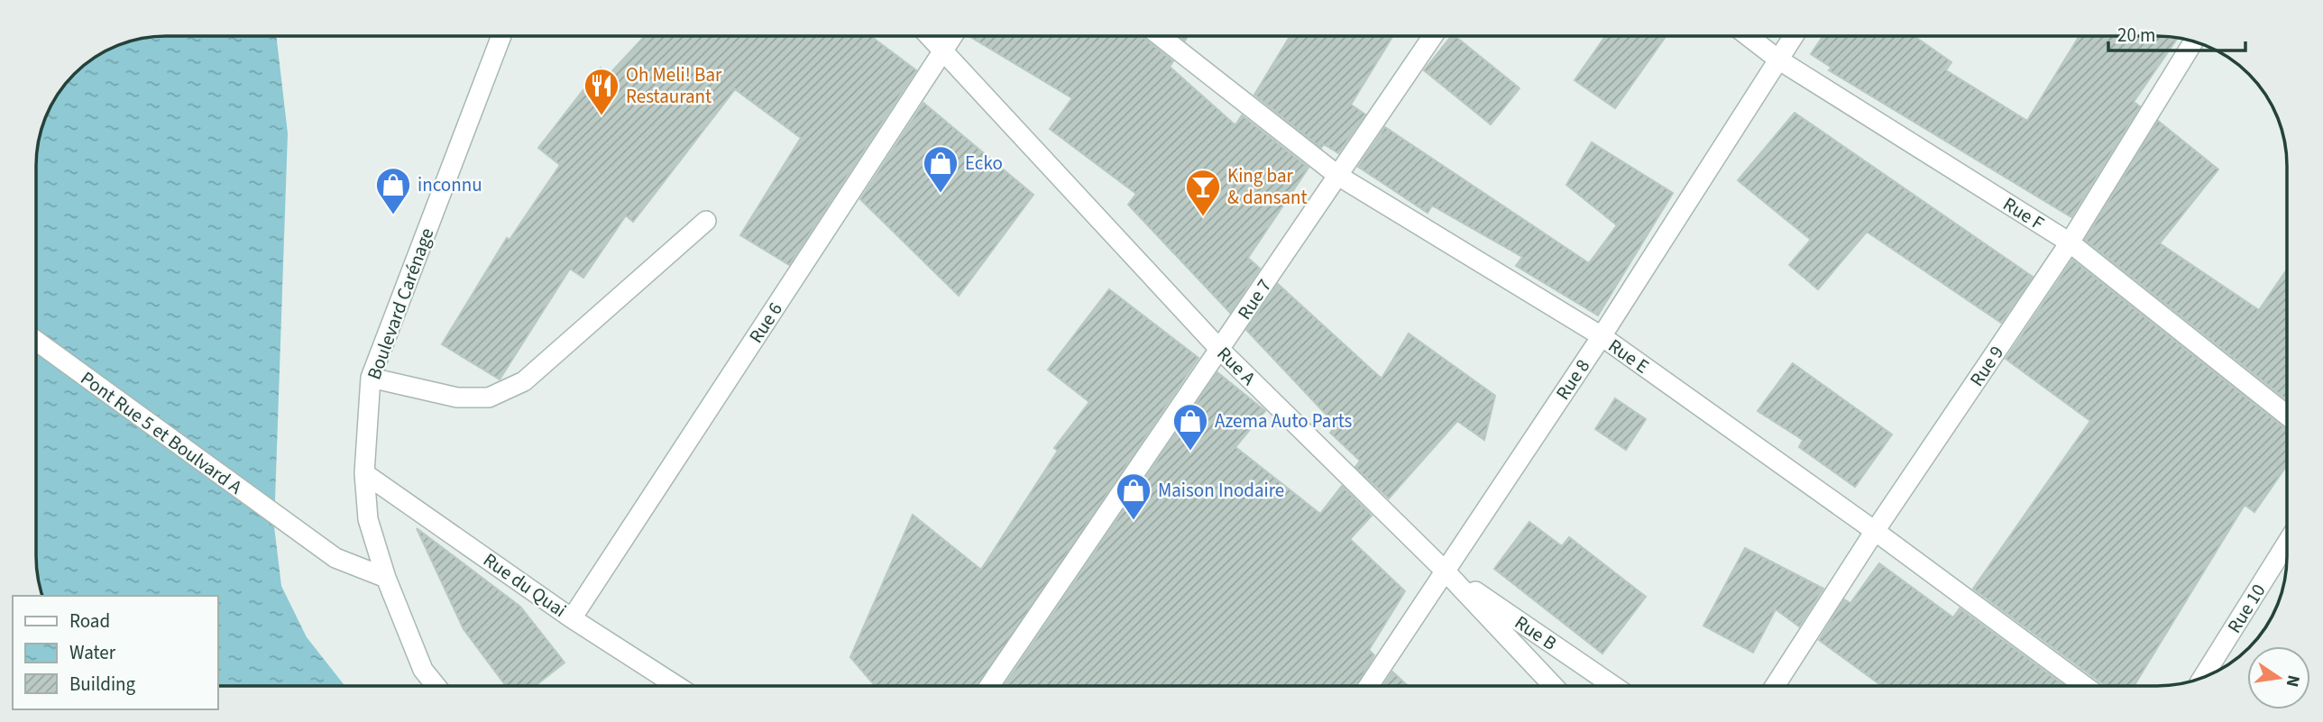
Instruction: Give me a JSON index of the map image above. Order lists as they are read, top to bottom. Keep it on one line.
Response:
{"streets":{"street":["Rue F","Rue 7","Boulevard Carénage","Rue 6","Rue E","Rue A","Rue 9","Rue 8","Pont Rue 5 et Boulvard A","Rue du Quai","Rue 10","Rue B"]},"crossings":[["Rue F","Rue 9"],["Rue F","Rue 8"],["Rue 7","Rue E"],["Rue 7","Rue A"],["Boulevard Carénage","Pont Rue 5 et Boulvard A"],["Boulevard Carénage","Rue du Quai"],["Rue 6","Rue A"],["Rue 6","Rue du Quai"],["Rue E","Rue 9"],["Rue E","Rue 8"],["Rue A","Rue 8"],["Rue A","Rue B"],["Rue 8","Rue B"]],"places":{"restaurant":["Oh Meli! Bar Restaurant"],"shop":["Ecko","inconnu","Azema Auto Parts","Maison Inodaire"],"bar":["King bar & dansant"]},"legend":["Road","Water","Building"],"scale_bar":"20 m","north":"right"}
